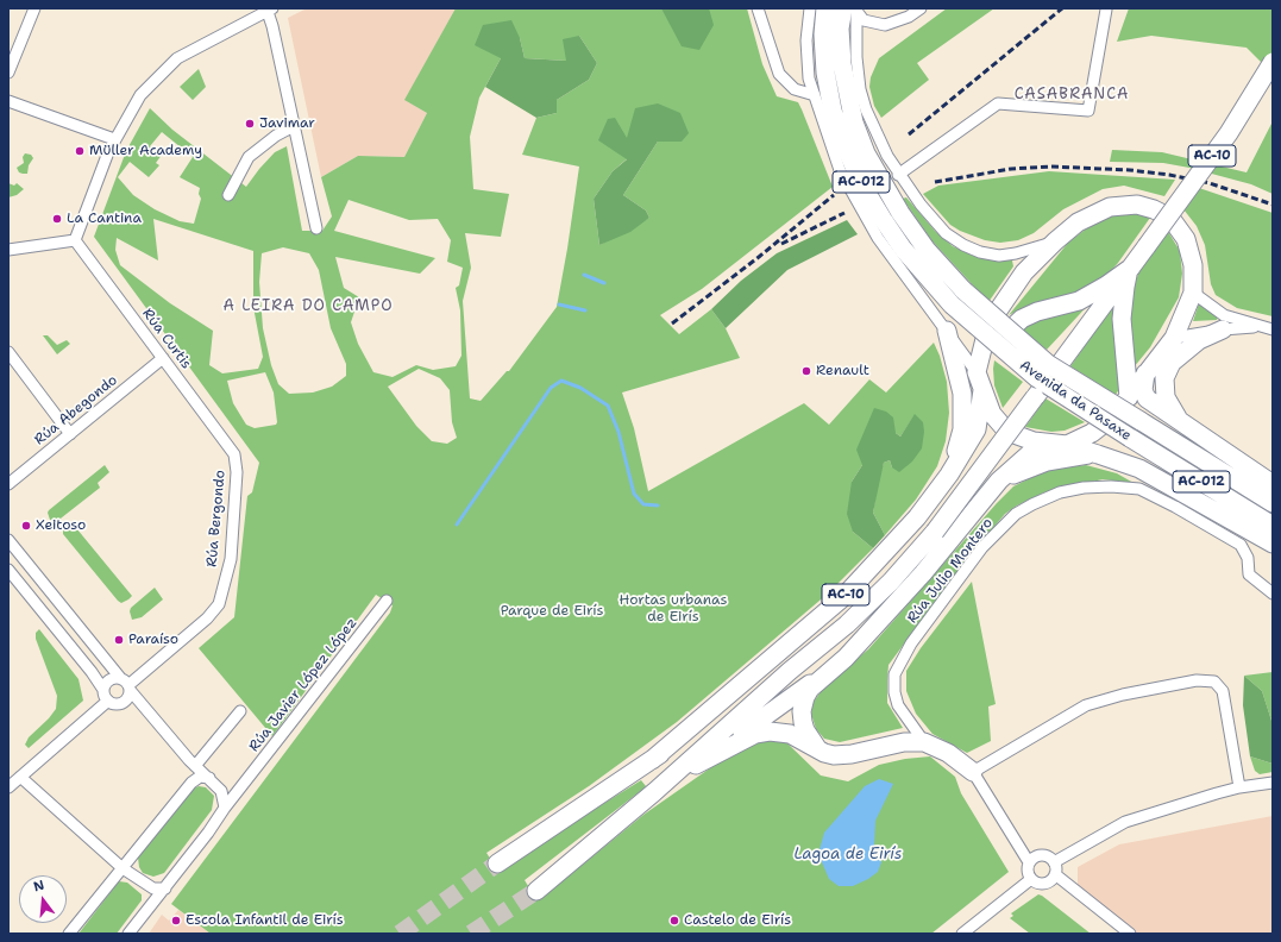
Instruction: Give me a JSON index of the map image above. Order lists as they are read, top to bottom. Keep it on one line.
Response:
{"streets":{"main road":["AC-10","AC-012","Avenida da Pasaxe"],"street":["Rúa Curtis","Rúa Abegondo","Rúa Bergondo","Rúa Julio Montero","Rúa Javier López López"]},"crossings":[["Rúa Curtis","Rúa Abegondo"],["Rúa Curtis","Rúa Bergondo"]],"districts":["CASABRANCA","A LEIRA DO CAMPO"],"water":["Lagoa de Eirís"],"parks":["Hortas urbanas de Eirís","Parque de Eirís"],"places":["Javimar","Müller Academy","La Cantina","Renault","Xeitoso","Paraíso","Escola Infantil de Eirís","Castelo de Eirís"],"north":"top"}
